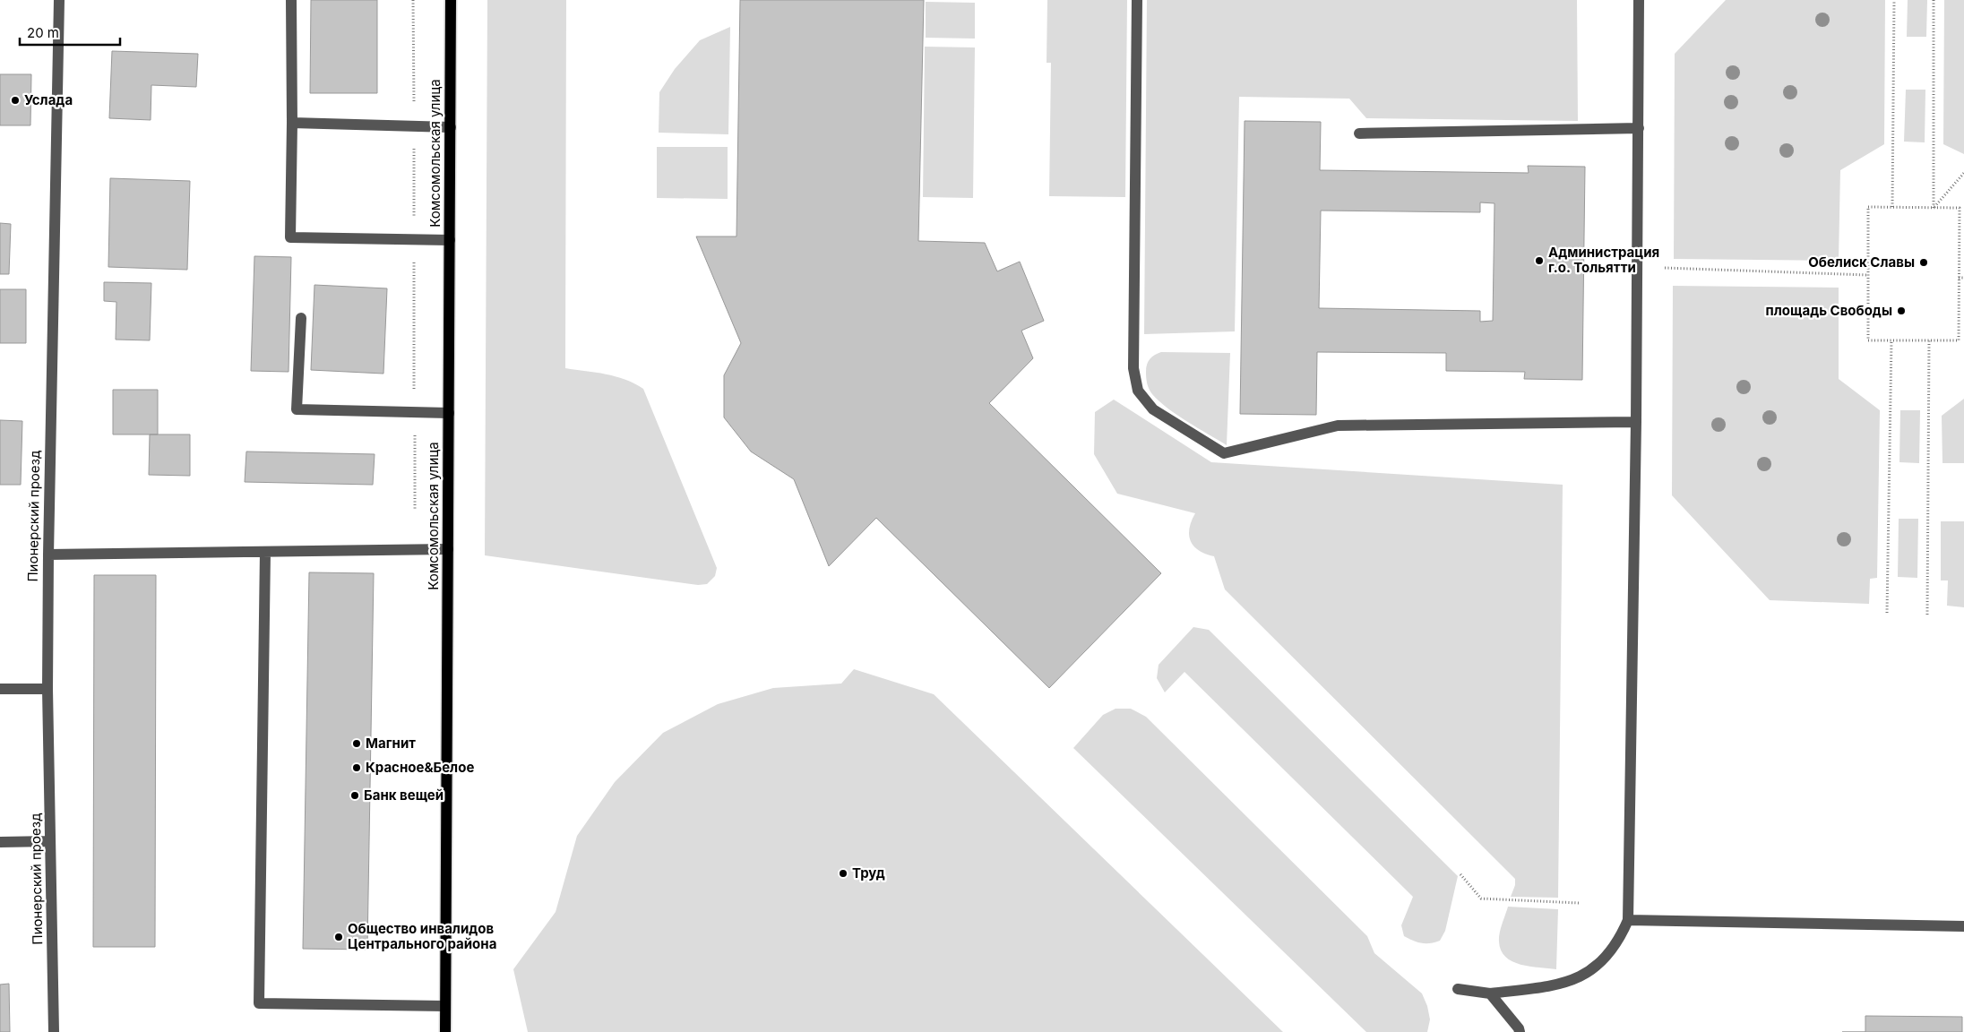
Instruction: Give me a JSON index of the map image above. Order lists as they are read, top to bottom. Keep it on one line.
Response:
{"streets":{"main road":["Комсомольская улица"],"street":["Пионерский проезд"]},"places":["Услада","Администрация г.о. Тольятти","Обелиск Славы","площадь Свободы","Магнит","Красное&Белое","Банк вещей","Труд","Общество инвалидов Центрального района"],"scale_bar":"20 m"}
